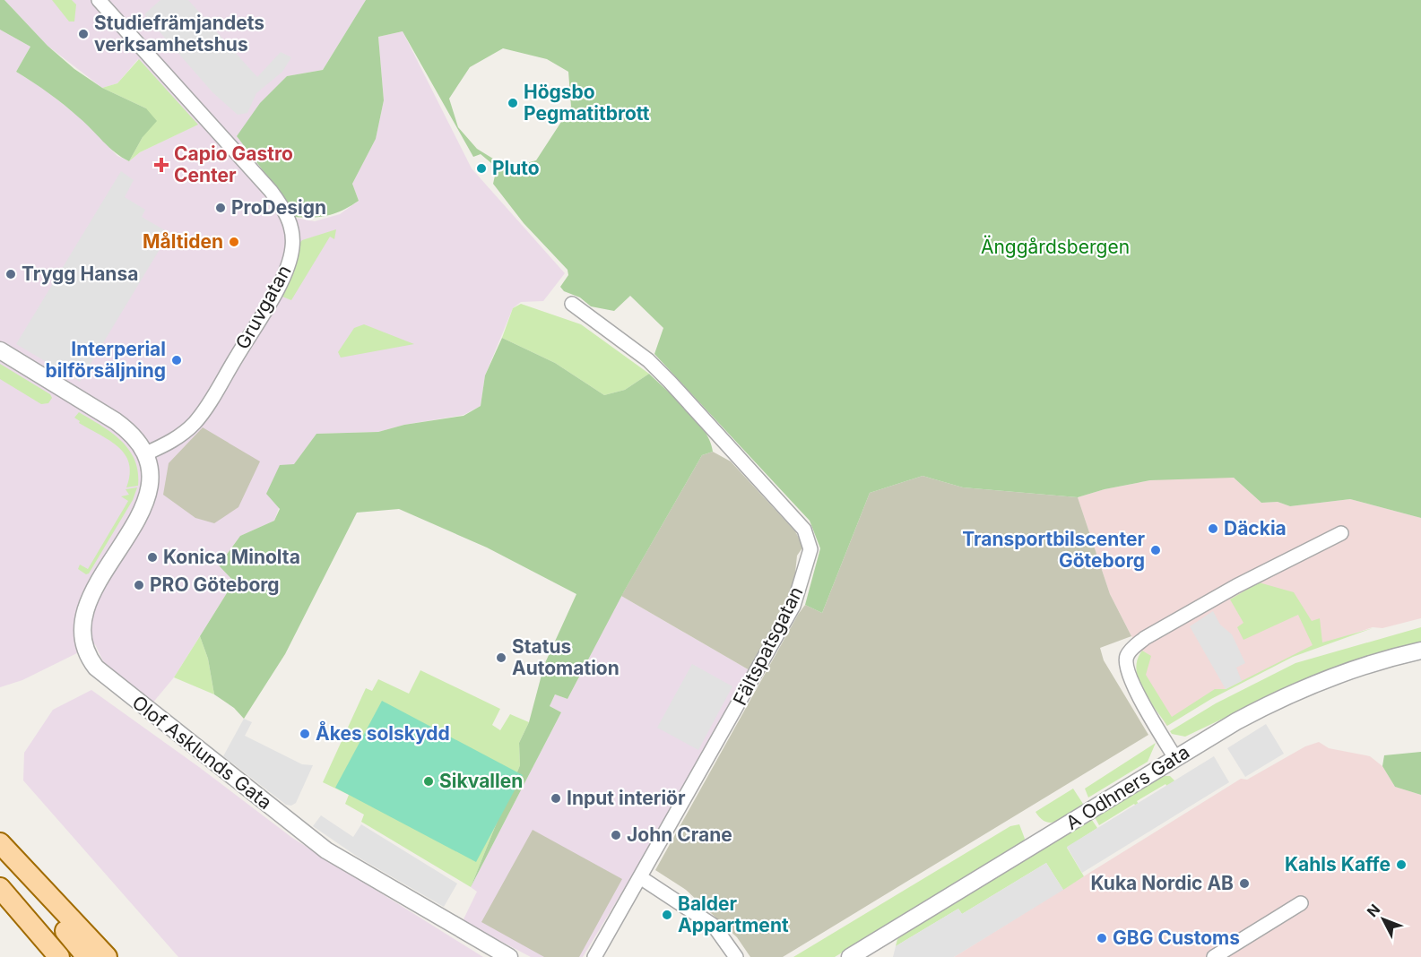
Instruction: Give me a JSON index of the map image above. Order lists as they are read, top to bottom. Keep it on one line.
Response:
{"streets":{"street":["Gruvgatan","Fältspatsgatan","Olof Asklunds Gata","A Odhners Gata"]},"crossings":[["Gruvgatan","Olof Asklunds Gata"]],"parks":["Änggårdsbergen"],"places":{"other":["Studiefrämjandets verksamhetshus","Högsbo Pegmatitbrott","Pluto","ProDesign","Måltiden","Trygg Hansa","Interperial bilförsäljning","Däckia","Transportbilscenter Göteborg","Konica Minolta","PRO Göteborg","Status Automation","Åkes solskydd","Sikvallen","Input interiör","John Crane","Kahls Kaffe","Kuka Nordic AB","Balder Appartment","GBG Customs"],"health":["Capio Gastro Center"]},"north":"top left"}
